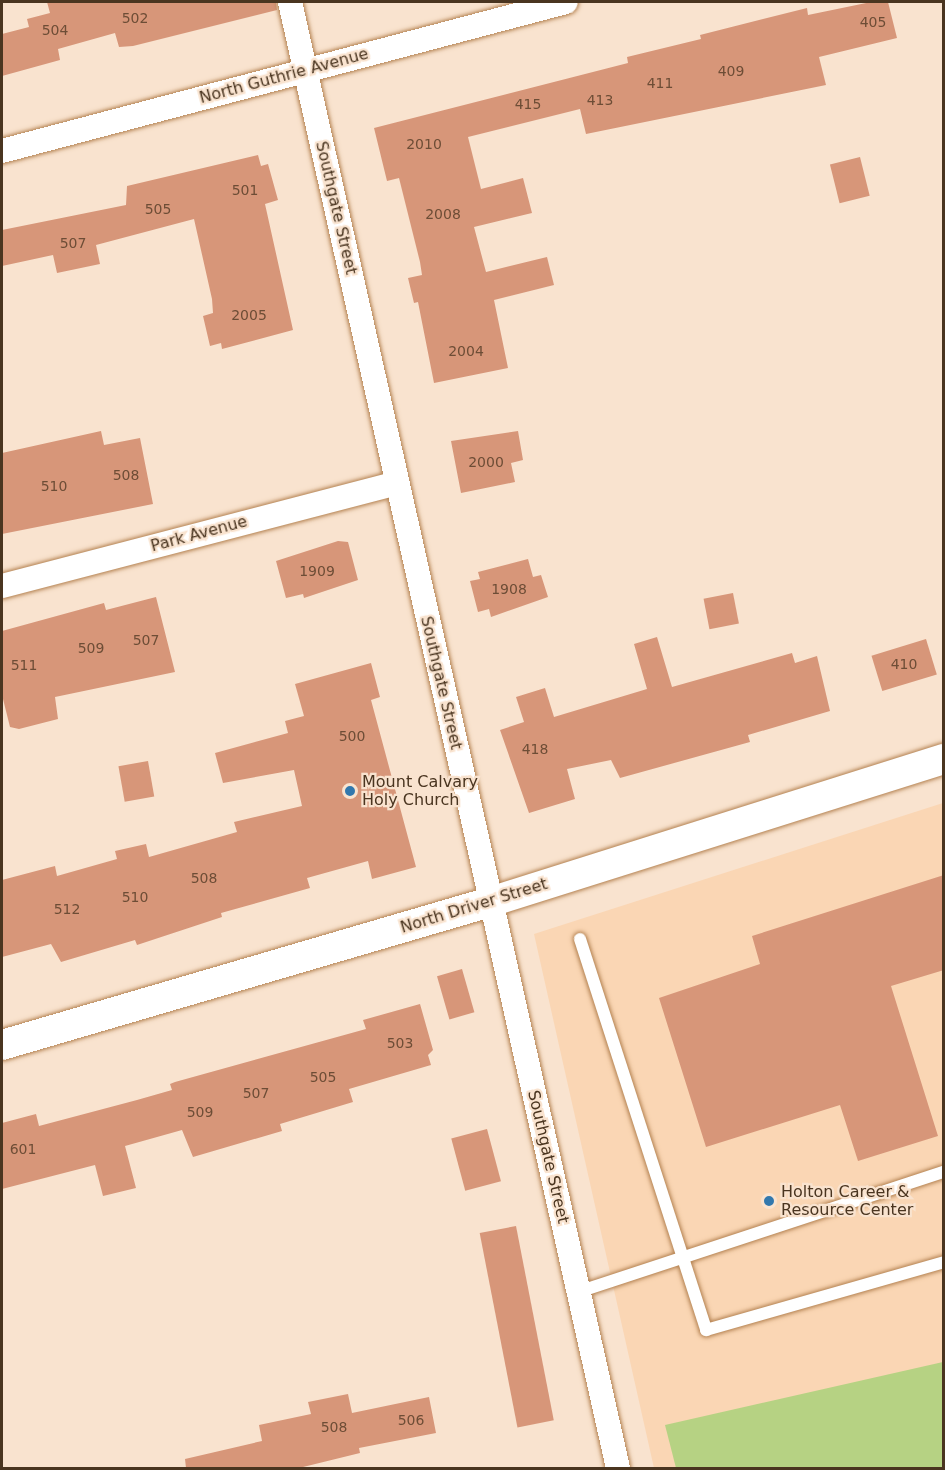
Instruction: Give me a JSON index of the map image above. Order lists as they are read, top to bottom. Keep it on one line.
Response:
{"streets":{"street":["North Guthrie Avenue","Southgate Street","Park Avenue","North Driver Street"]},"crossings":[["North Guthrie Avenue","Southgate Street"],["Southgate Street","Park Avenue"],["Southgate Street","North Driver Street"]],"places":["Mount Calvary Holy Church","Holton Career & Resource Center"],"house_numbers":["502","405","504","409","411","413","415","2010","501","505","2008","507","2005","2004","2000","508","510","1909","1908","507","509","410","511","500","418","508","510","512","503","505","507","509","601","506","508"]}
